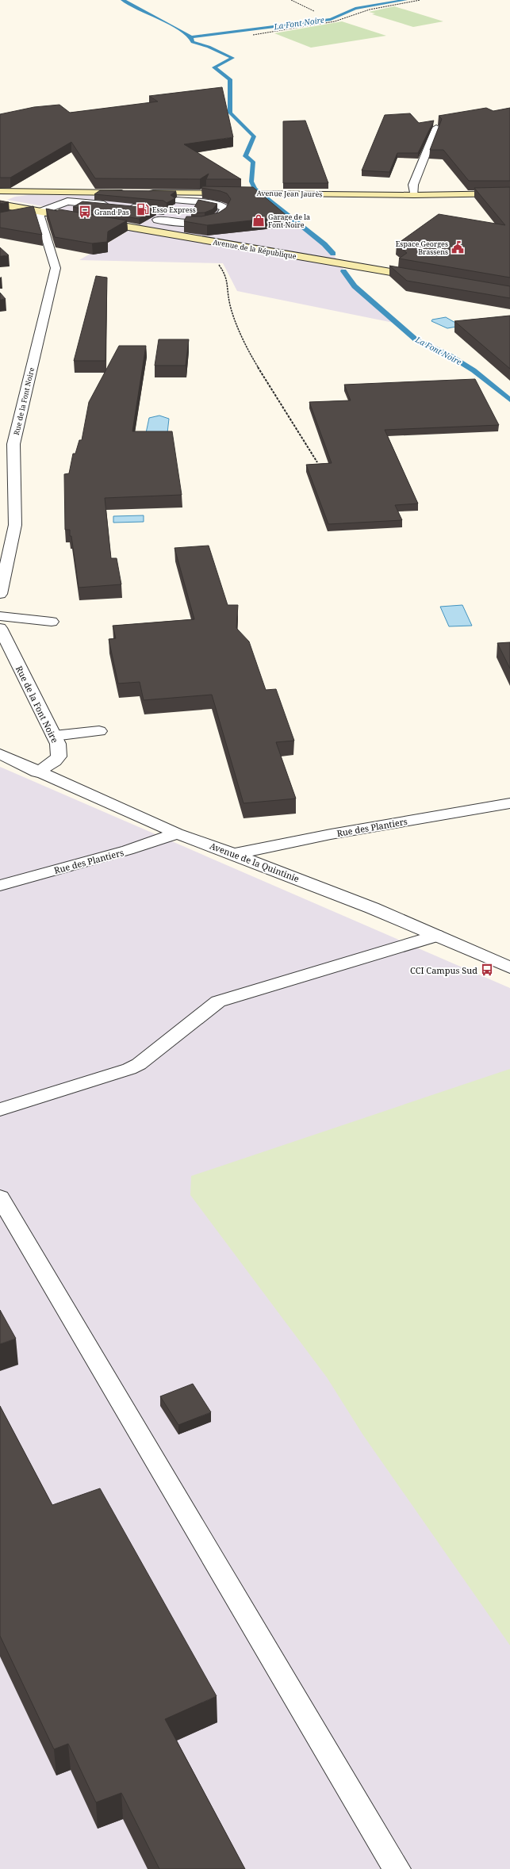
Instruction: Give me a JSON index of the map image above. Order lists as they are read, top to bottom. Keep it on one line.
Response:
{"streets":{"main road":["Avenue Jean Jaurès","Avenue de la République"],"street":["Rue de la Font Noire","Rue des Plantiers","Avenue de la Quintinie"]},"crossings":[["Rue de la Font Noire","Avenue de la Quintinie"],["Rue des Plantiers","Avenue de la Quintinie"]],"water":["La Font Noire"],"places":{"fuel station":["Esso Express"],"bus stop":["Grand Pas","CCI Campus Sud"],"shop":["Garage de la Font Noire"],"public building":["Espace Georges Brassens"]}}
